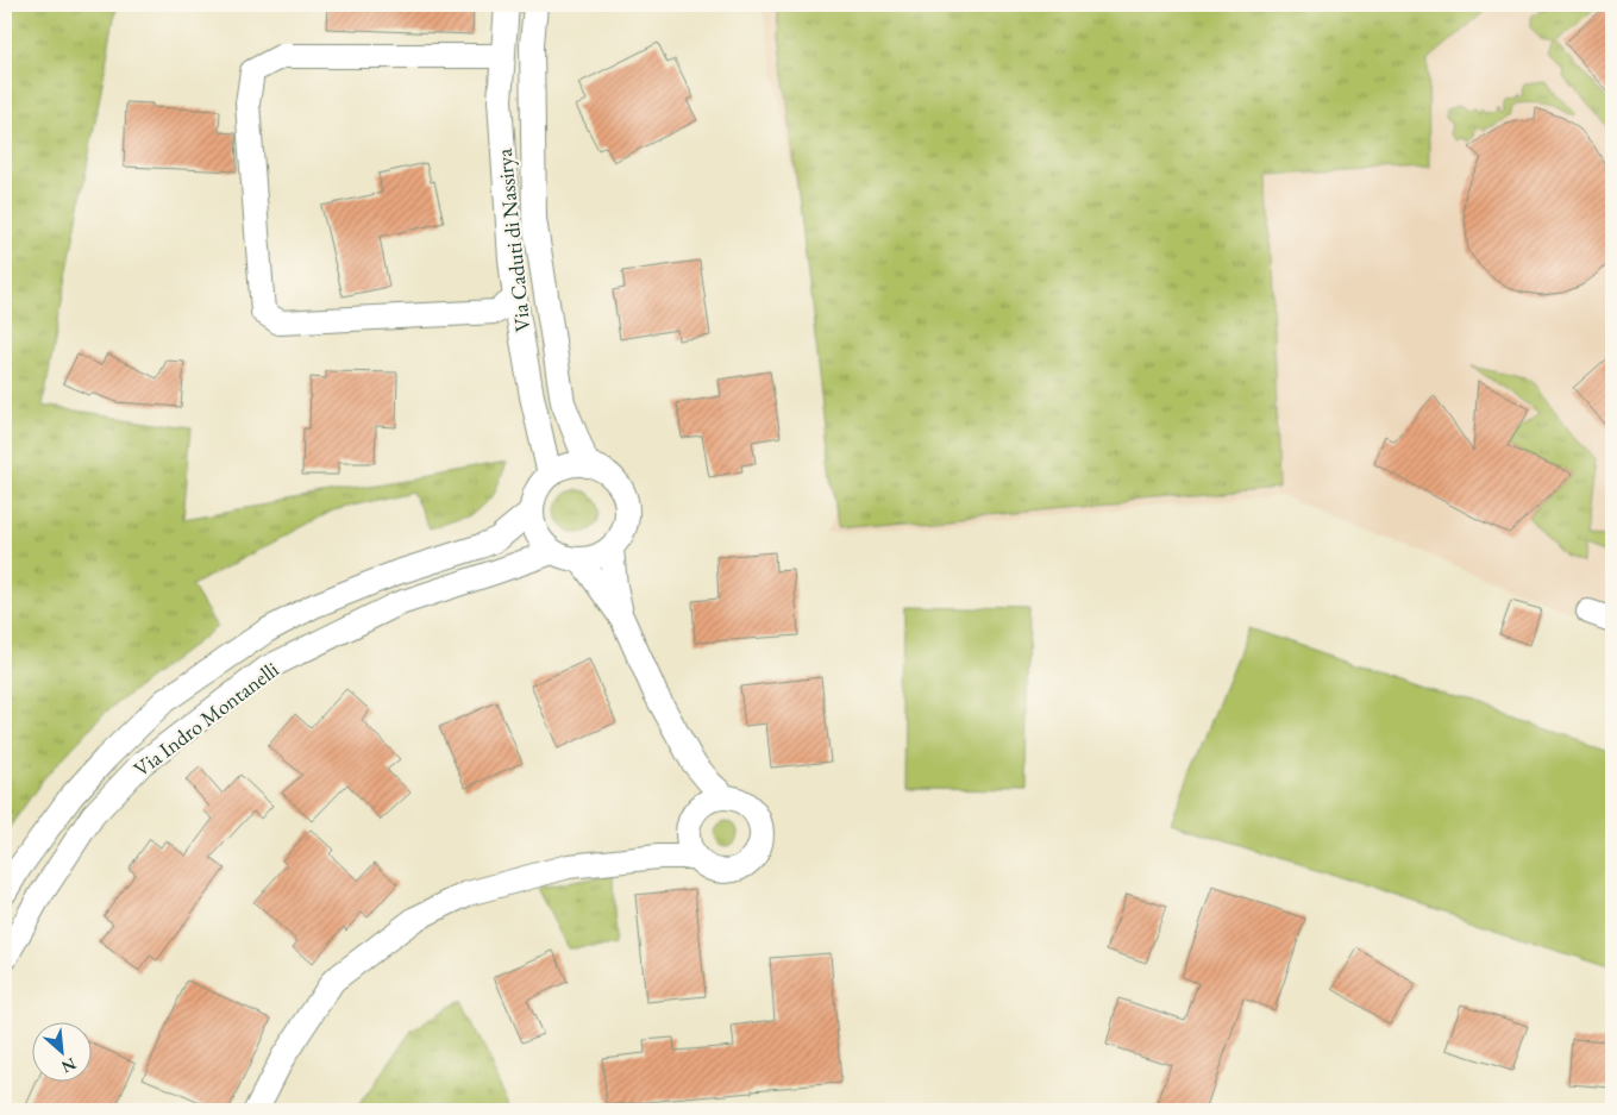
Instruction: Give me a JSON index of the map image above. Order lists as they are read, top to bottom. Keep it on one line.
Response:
{"streets":{"street":["Via Caduti di Nassirya","Via Indro Montanelli"]},"crossings":[["Via Caduti di Nassirya","Via Indro Montanelli"]],"north":"bottom right"}
